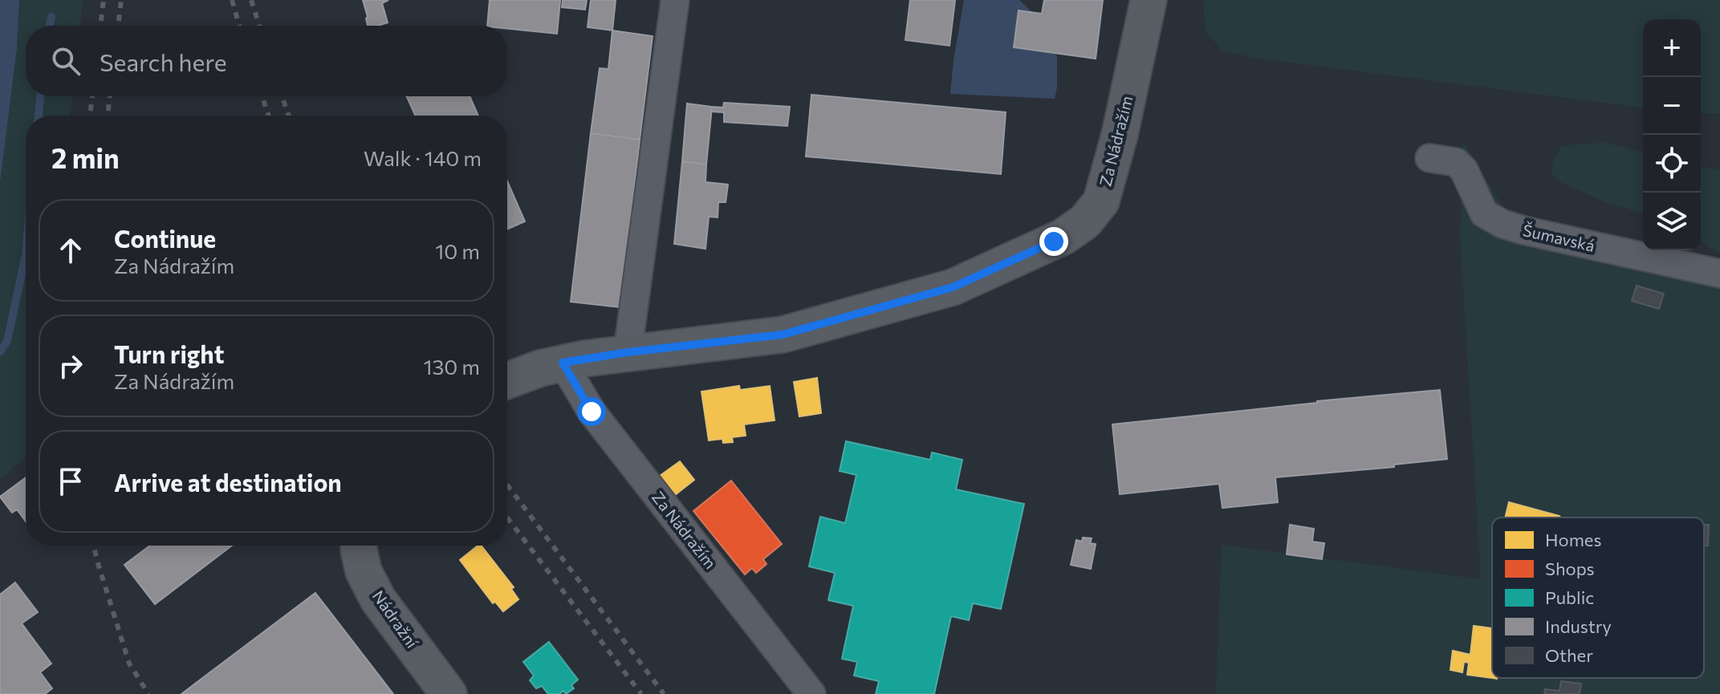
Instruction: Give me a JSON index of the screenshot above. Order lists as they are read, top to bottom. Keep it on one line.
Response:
{"streets":{"main road":["Za Nádražím","Nádražní"],"street":["Šumavská"]},"legend":["Homes","Shops","Public","Industry","Other"],"page":{"map_buttons":["+","−"],"search":"Search here","heading":["2 min","Walk · 140 m"],"list":[["Continue","Za Nádražím","10 m"],["Turn right","Za Nádražím","130 m"],"Arrive at destination"]}}
